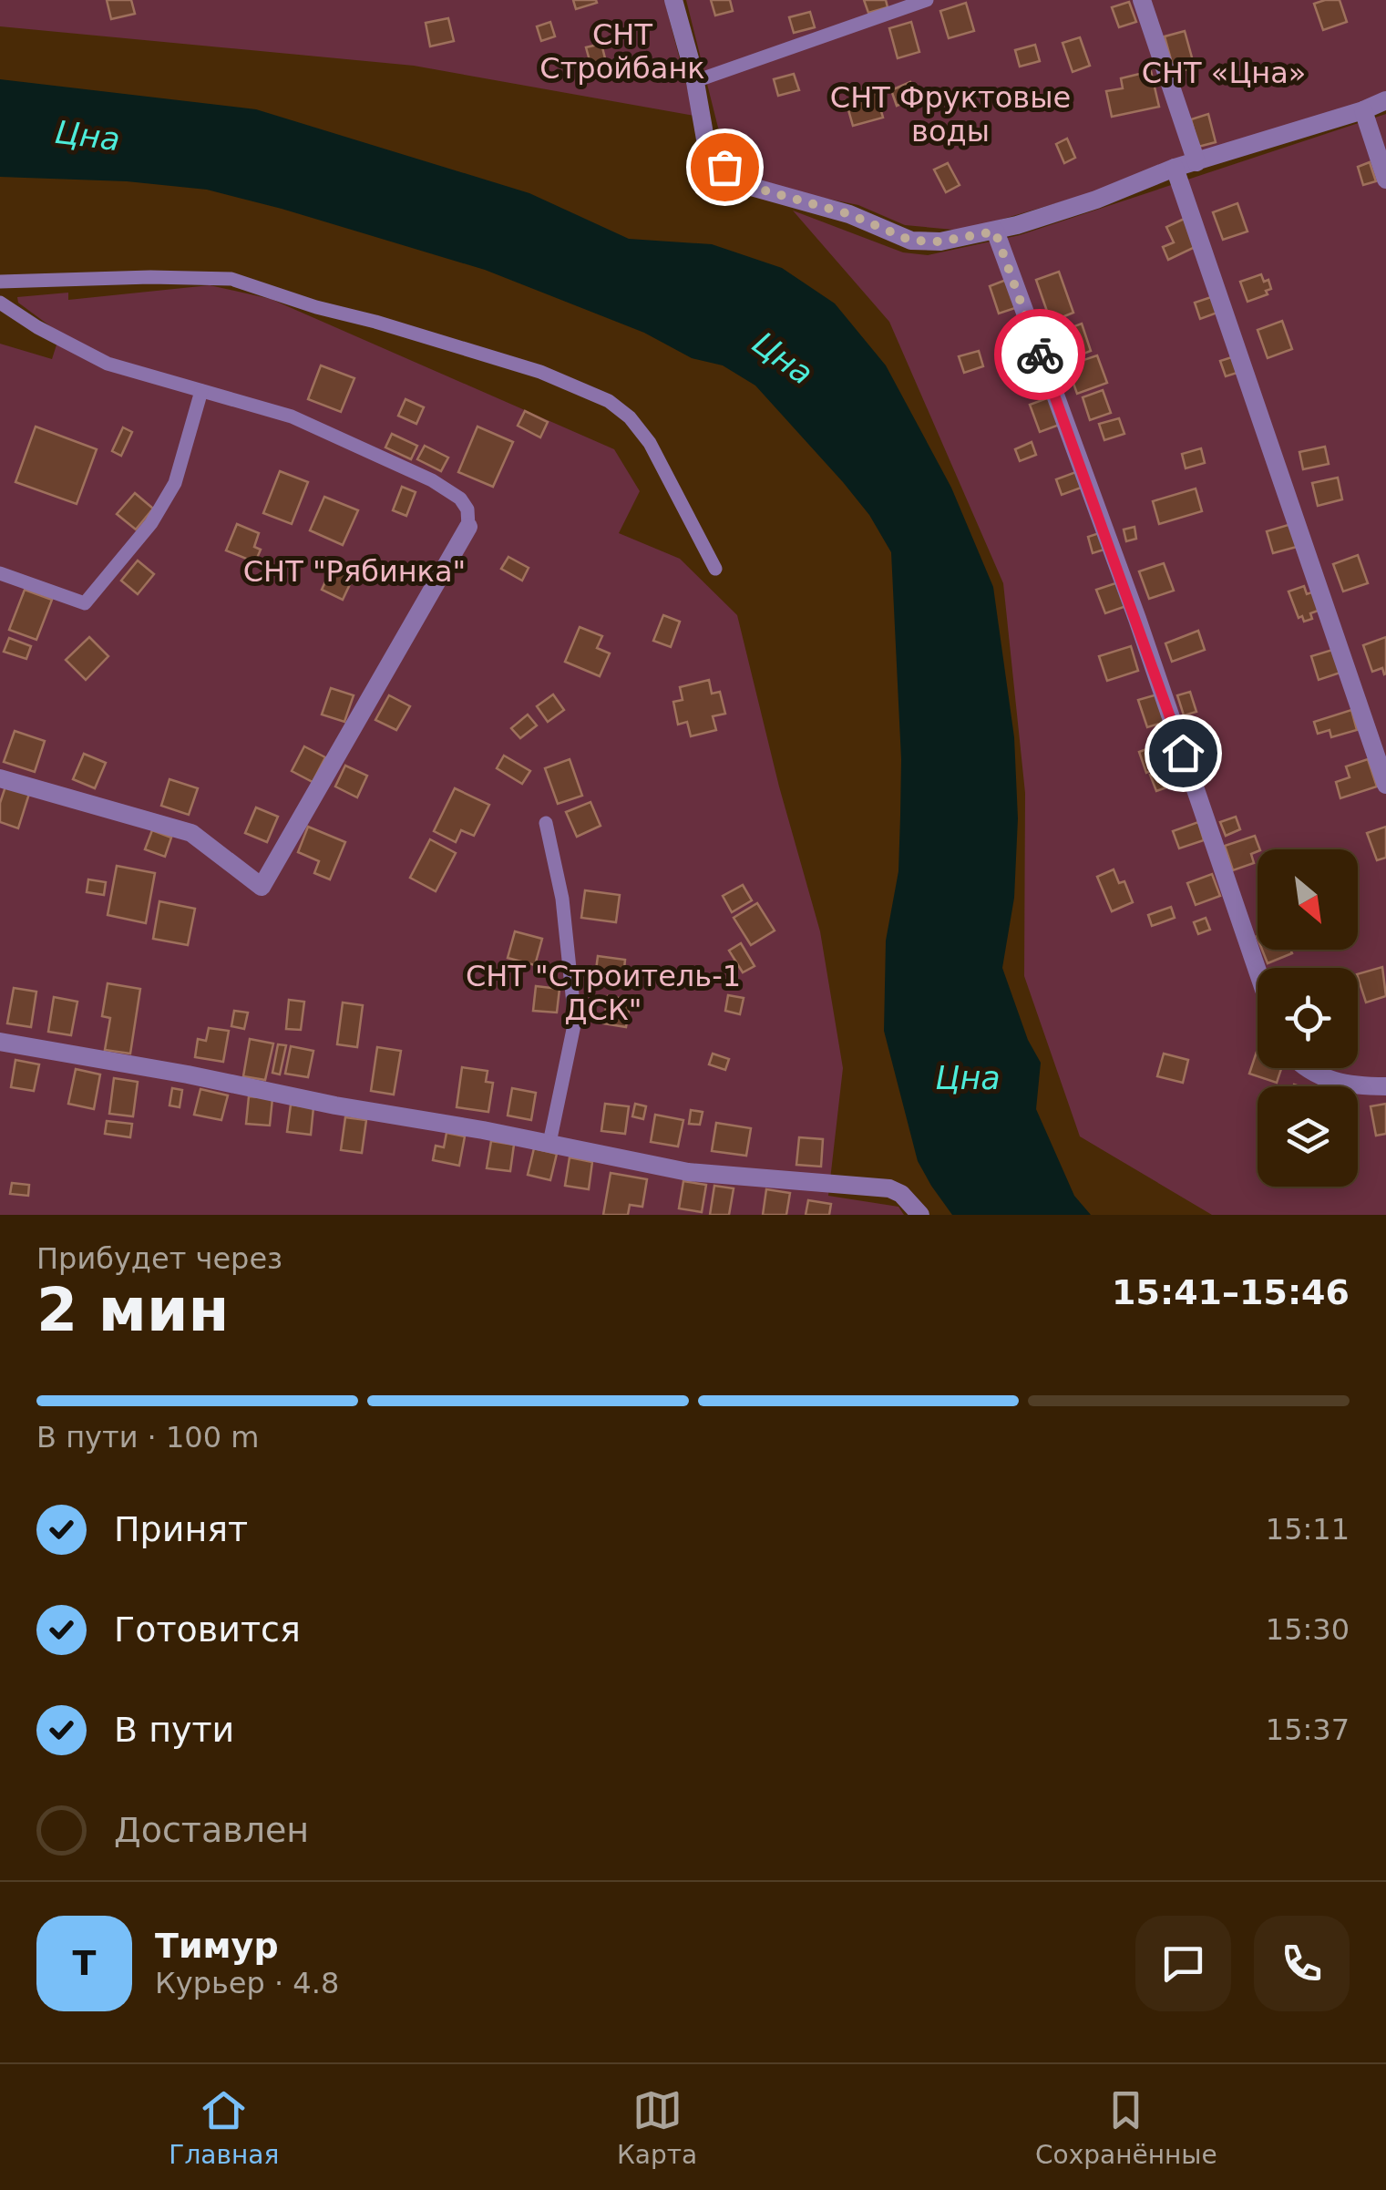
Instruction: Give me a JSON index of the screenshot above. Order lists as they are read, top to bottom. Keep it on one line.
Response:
{"water":["Цна"],"parks":["СНТ Стройбанк","СНТ «Цна»","СНТ Фруктовые воды","СНТ \"Рябинка\"","СНТ \"Строитель-1 ДСК\""],"north":"bottom right","page":{"heading":["2 мин","Прибудет через","15:41–15:46"],"panel":["Тимур","Курьер · 4.8"],"bar":"В пути · 100 m","list":[["Принят","15:11"],["Готовится","15:30"],["В пути","15:37"],"Доставлен"],"round":"Т","tabs":["Главная","Карта","Сохранённые"]}}
